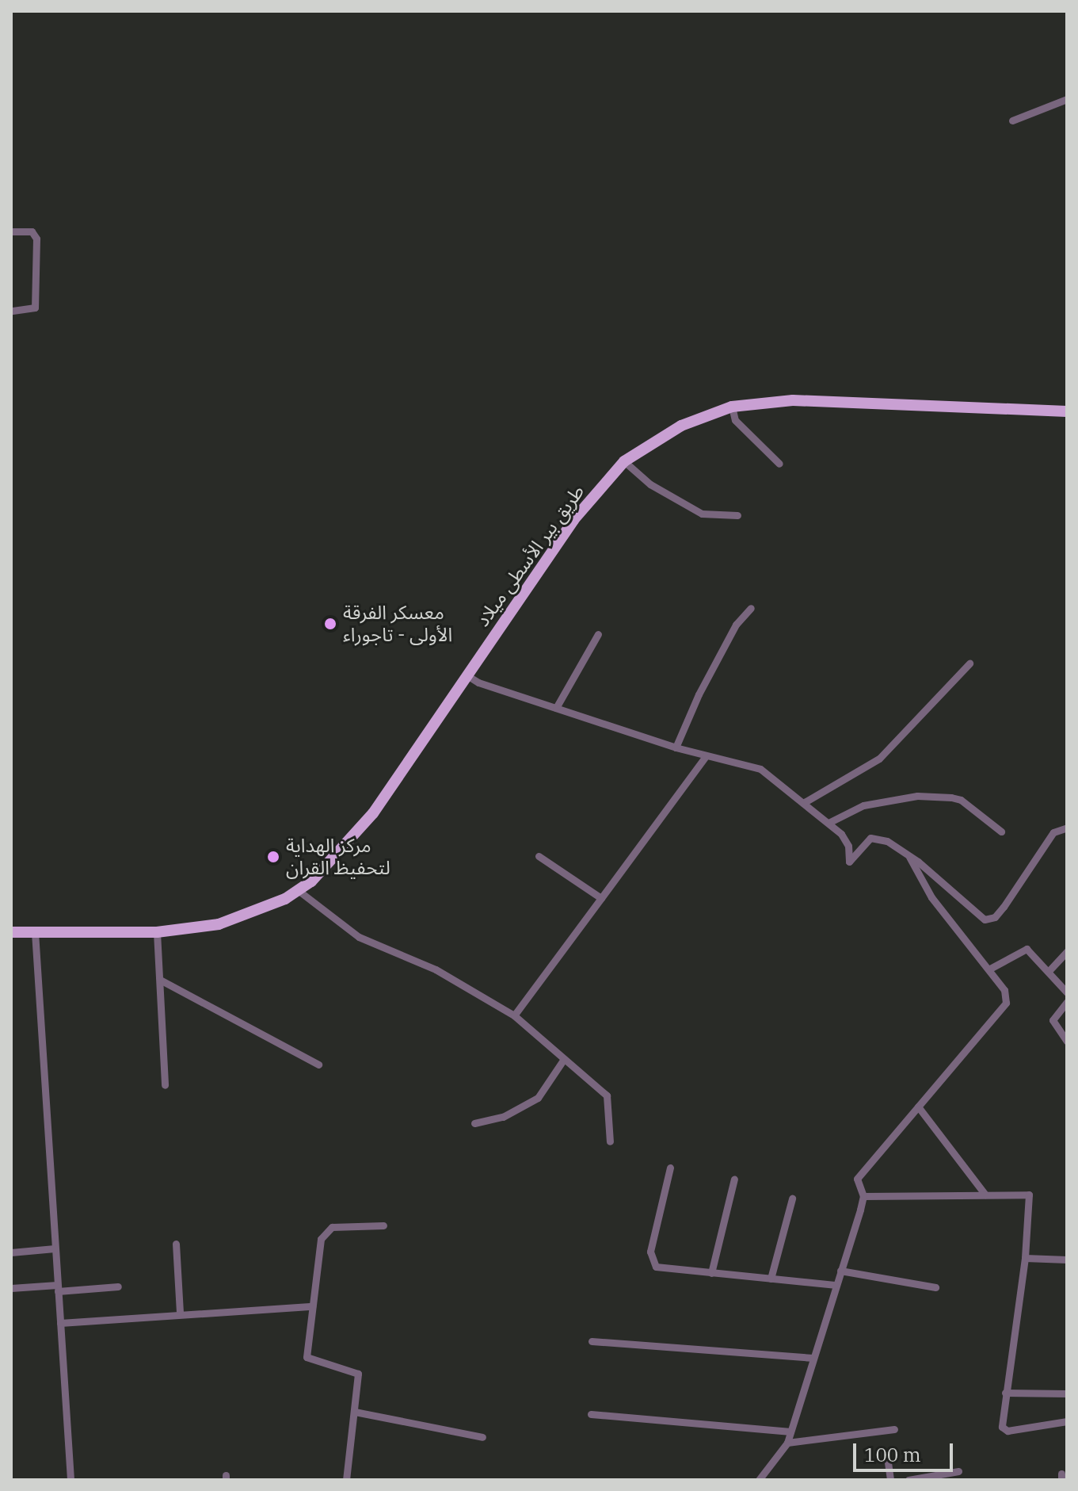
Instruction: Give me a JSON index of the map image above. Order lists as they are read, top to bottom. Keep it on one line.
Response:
{"streets":{"main road":["طريق بير الأسطى ميلاد"]},"places":["معسكر الفرقة الأولى - تاجوراء","مركز الهداية لتحفيظ القران"],"scale_bar":"100 m"}
